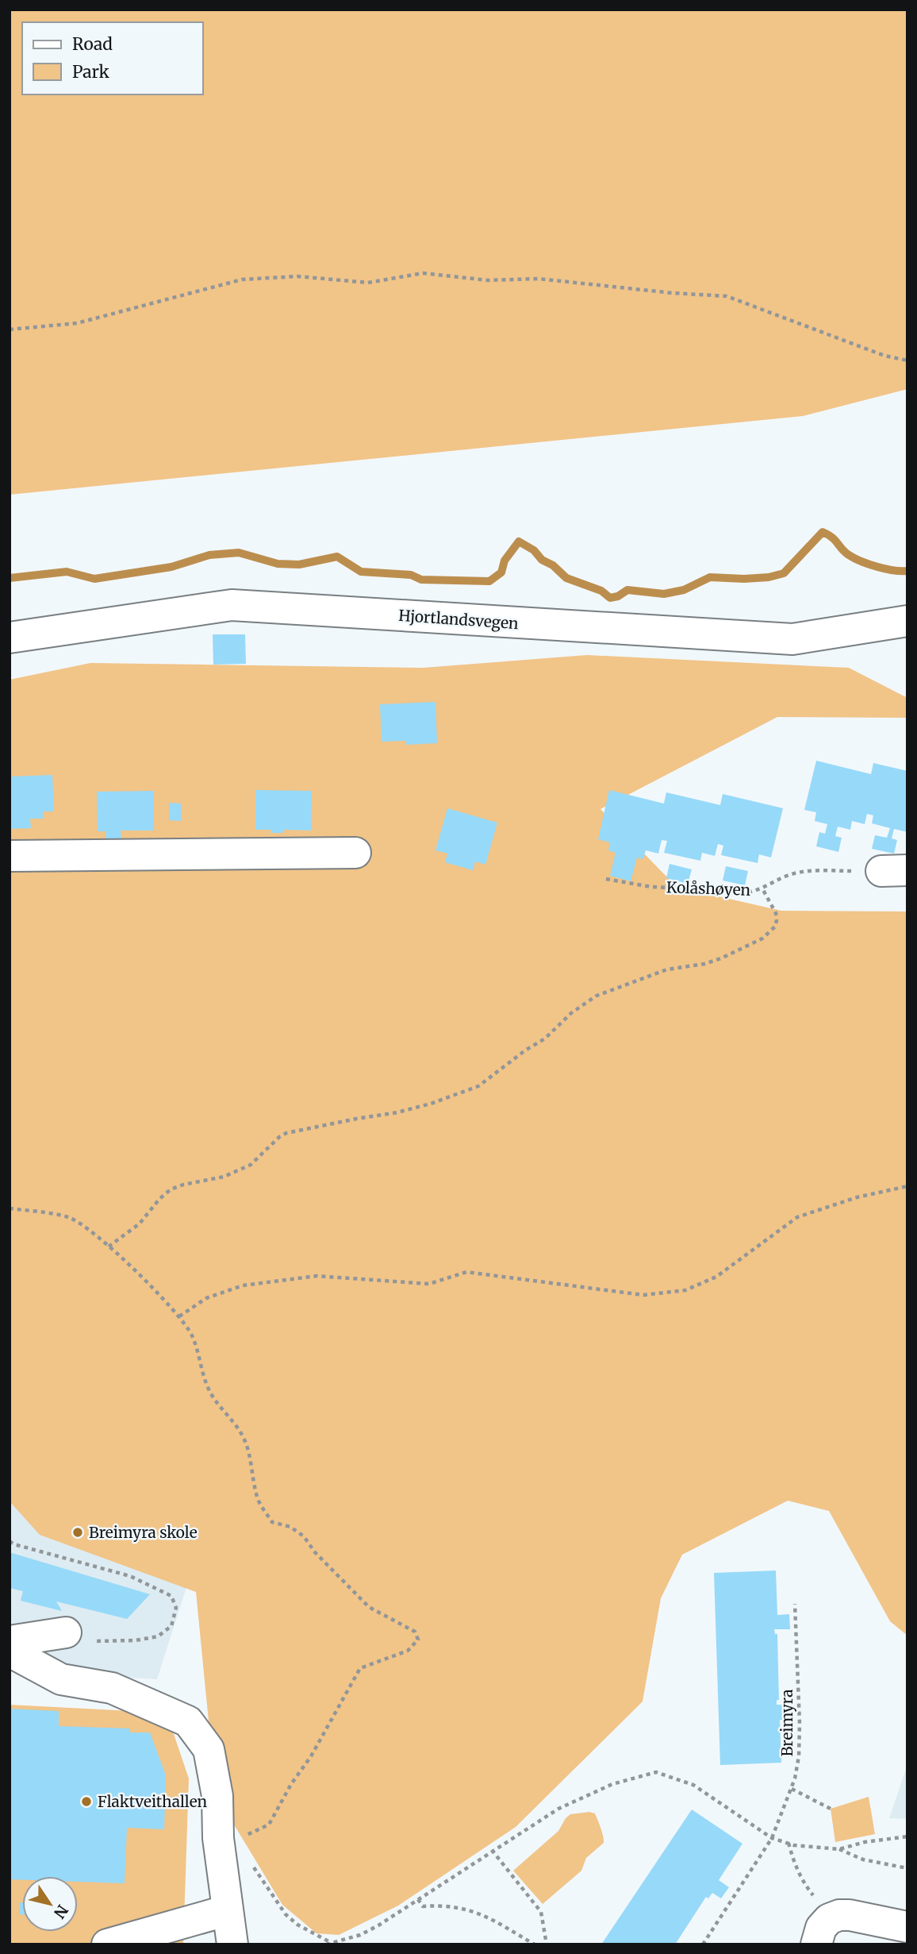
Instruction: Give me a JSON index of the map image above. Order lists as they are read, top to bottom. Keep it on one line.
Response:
{"streets":{"street":["Hjortlandsvegen"],"path":["Kolåshøyen","Breimyra"]},"places":["Breimyra skole","Flaktveithallen"],"legend":["Road","Park"],"north":"bottom right"}
